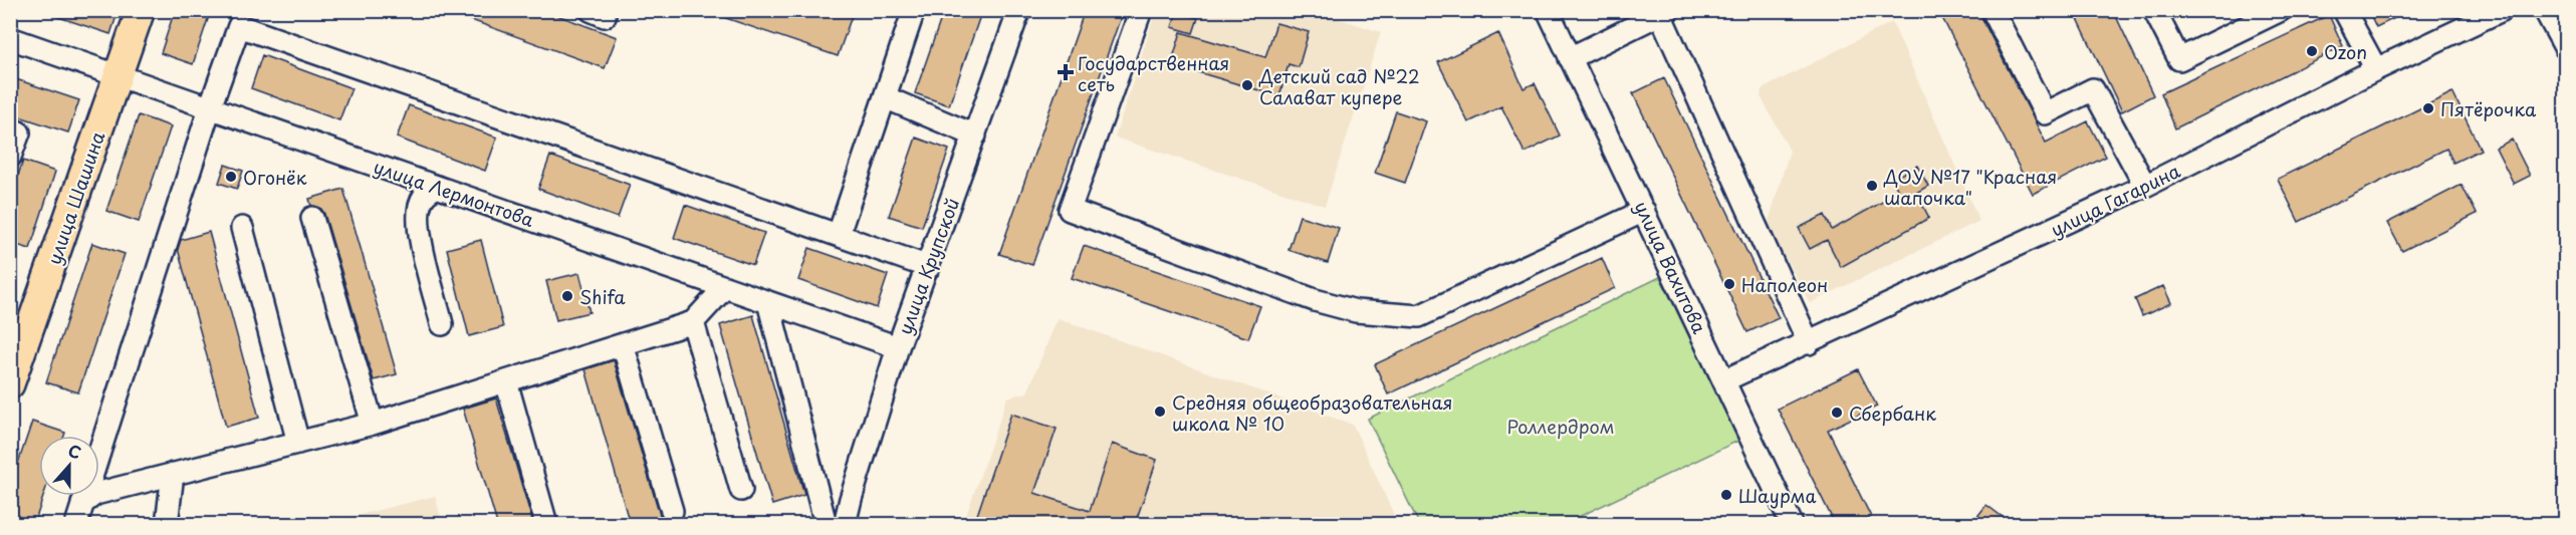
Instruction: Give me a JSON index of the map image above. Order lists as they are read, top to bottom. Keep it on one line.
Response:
{"streets":{"main road":["улица Шашина"],"street":["улица Лермонтова","улица Гагарина","улица Крупской","улица Вахитова"]},"crossings":[["улица Лермонтова","улица Шашина"],["улица Лермонтова","улица Крупской"],["улица Гагарина","улица Вахитова"]],"parks":["Роллердром"],"places":{"other":["Ozon","Детский сад №22 Салават купере","Пятёрочка","Огонёк","ДОУ №17 \"Красная шапочка\"","Наполеон","Shifa","Средняя общеобразовательная школа № 10","Сбербанк","Шаурма"],"health":["Государственная сеть"]},"north":"top"}
